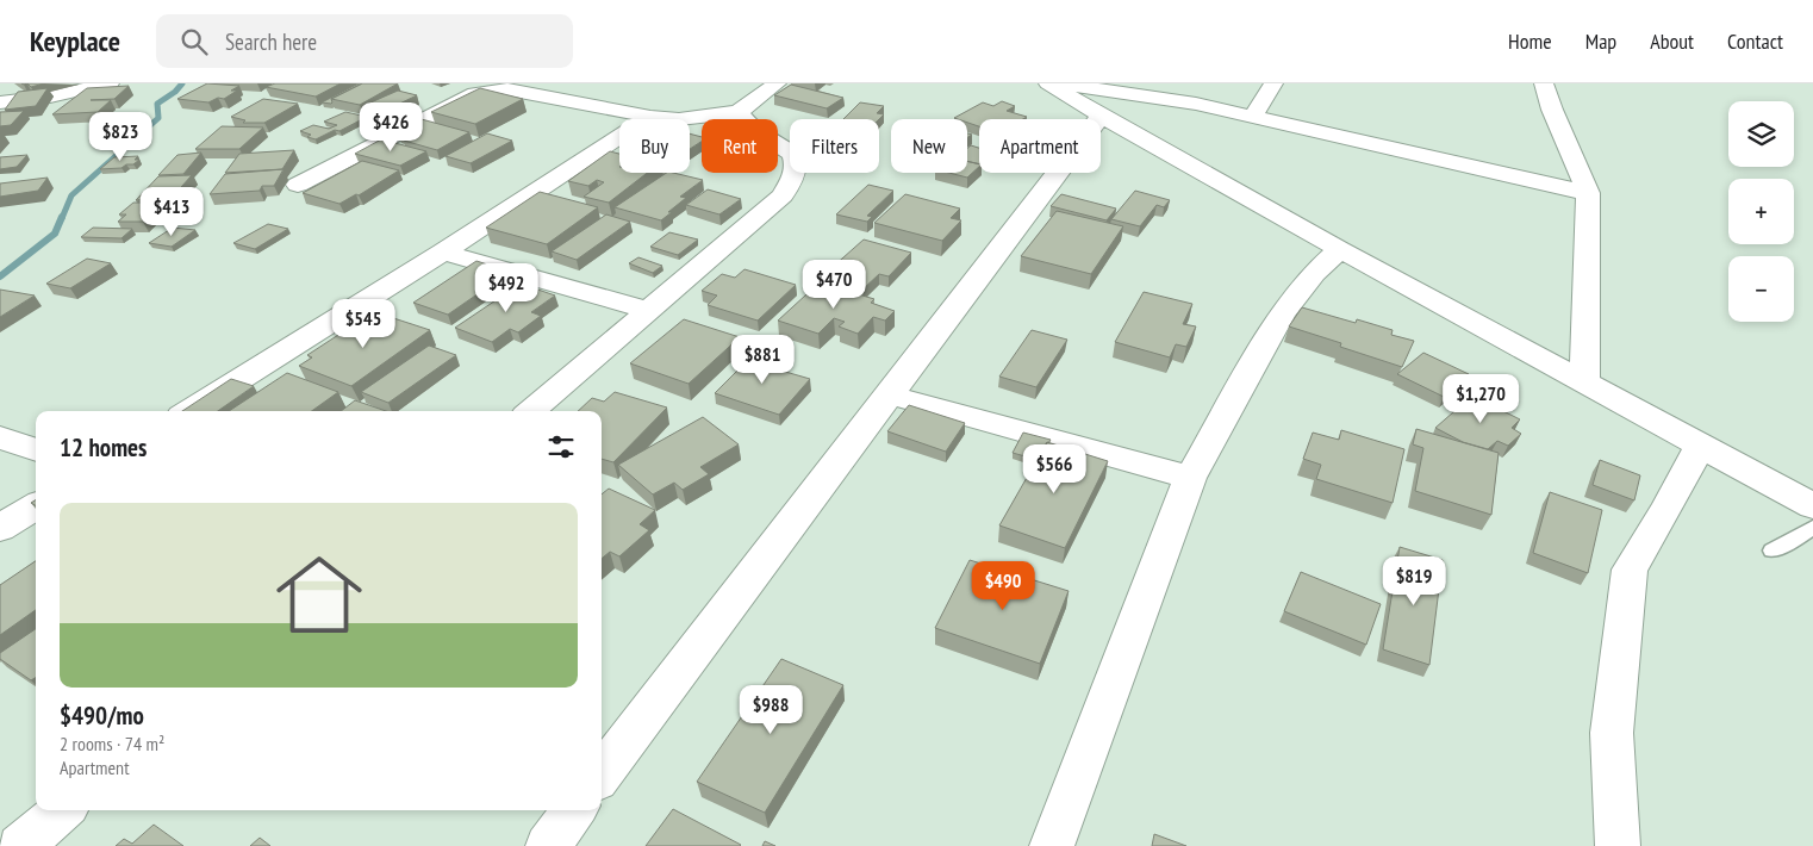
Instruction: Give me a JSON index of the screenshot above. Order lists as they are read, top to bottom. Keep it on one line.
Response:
{"page":{"header":"Keyplace","search":"Search here","nav":["Home","Map","About","Contact"],"map_buttons":["+","−"],"price":["$426","$823","$413","$470","$492","$545","$881","$1,270","$566","$819","$490","$988"],"chip":["Buy","Rent","Filters","New","Apartment"],"heading":"12 homes","list":[{"name":"$490/mo","note":"2 rooms · 74 m² · Apartment"}]}}
